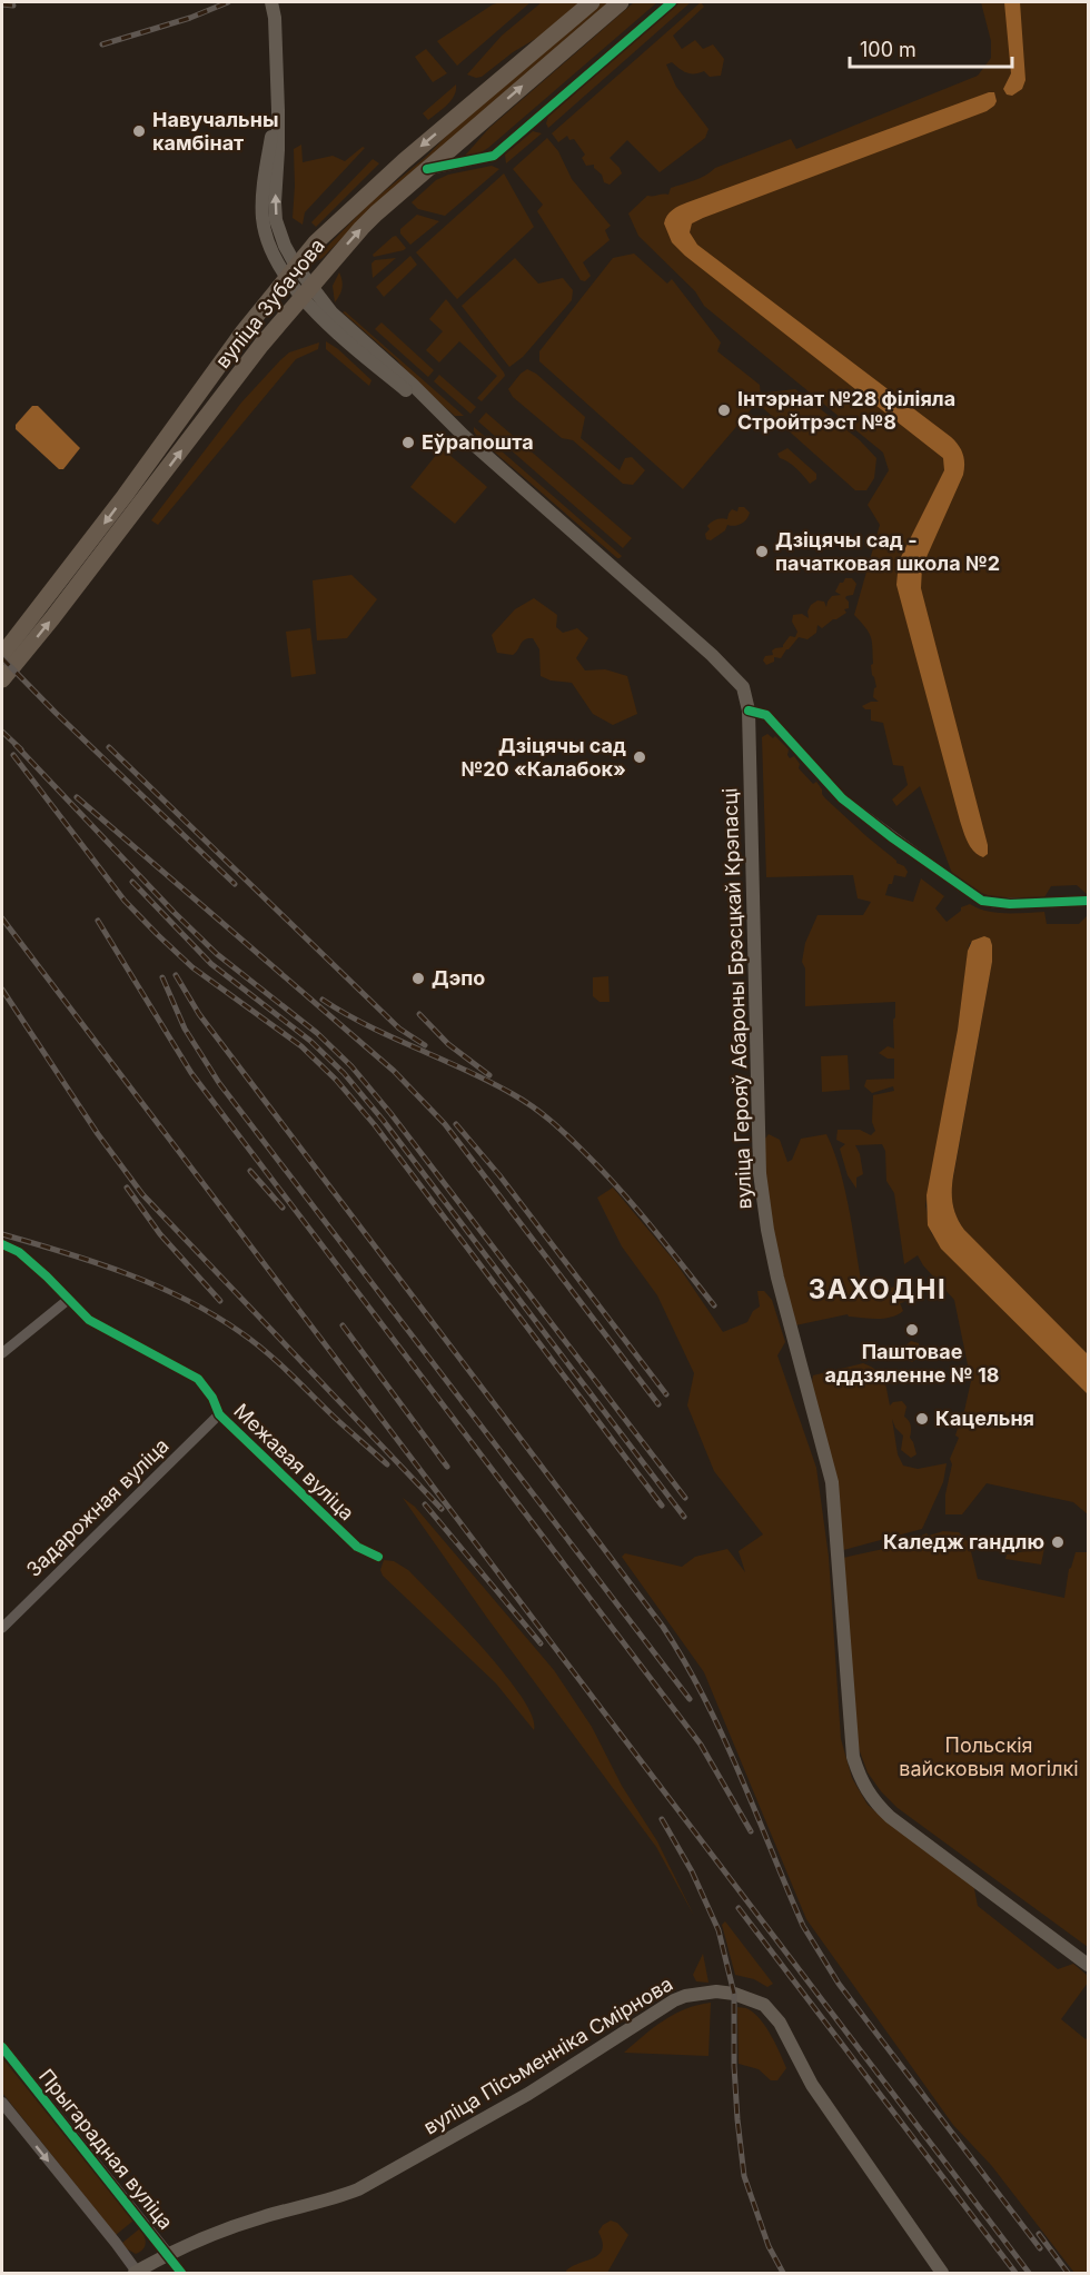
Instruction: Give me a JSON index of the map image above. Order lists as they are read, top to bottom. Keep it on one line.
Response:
{"streets":{"highway":["вуліца Зубачова"],"main road":["вуліца Герояў Абароны Брэсцкай Крэпасці","вуліца Пісьменніка Смірнова"],"street":["Межавая вуліца","Задарожная вуліца","Прыгарадная вуліца"]},"crossings":[["вуліца Зубачова","вуліца Герояў Абароны Брэсцкай Крэпасці"],["Межавая вуліца","Задарожная вуліца"],["вуліца Пісьменніка Смірнова","Прыгарадная вуліца"]],"districts":["ЗАХОДНІ"],"parks":["Польскія вайсковыя могілкі"],"places":["Навучальны камбінат","Інтэрнат №28 фiлiяла Стройтрэст №8","Еўрапошта","Дзіцячы сад - пачатковая школа №2","Дзіцячы сад №20 «Калабок»","Дэпо","Паштовае аддзяленне № 18","Кацельня","Каледж гандлю"],"scale_bar":"100 m"}
